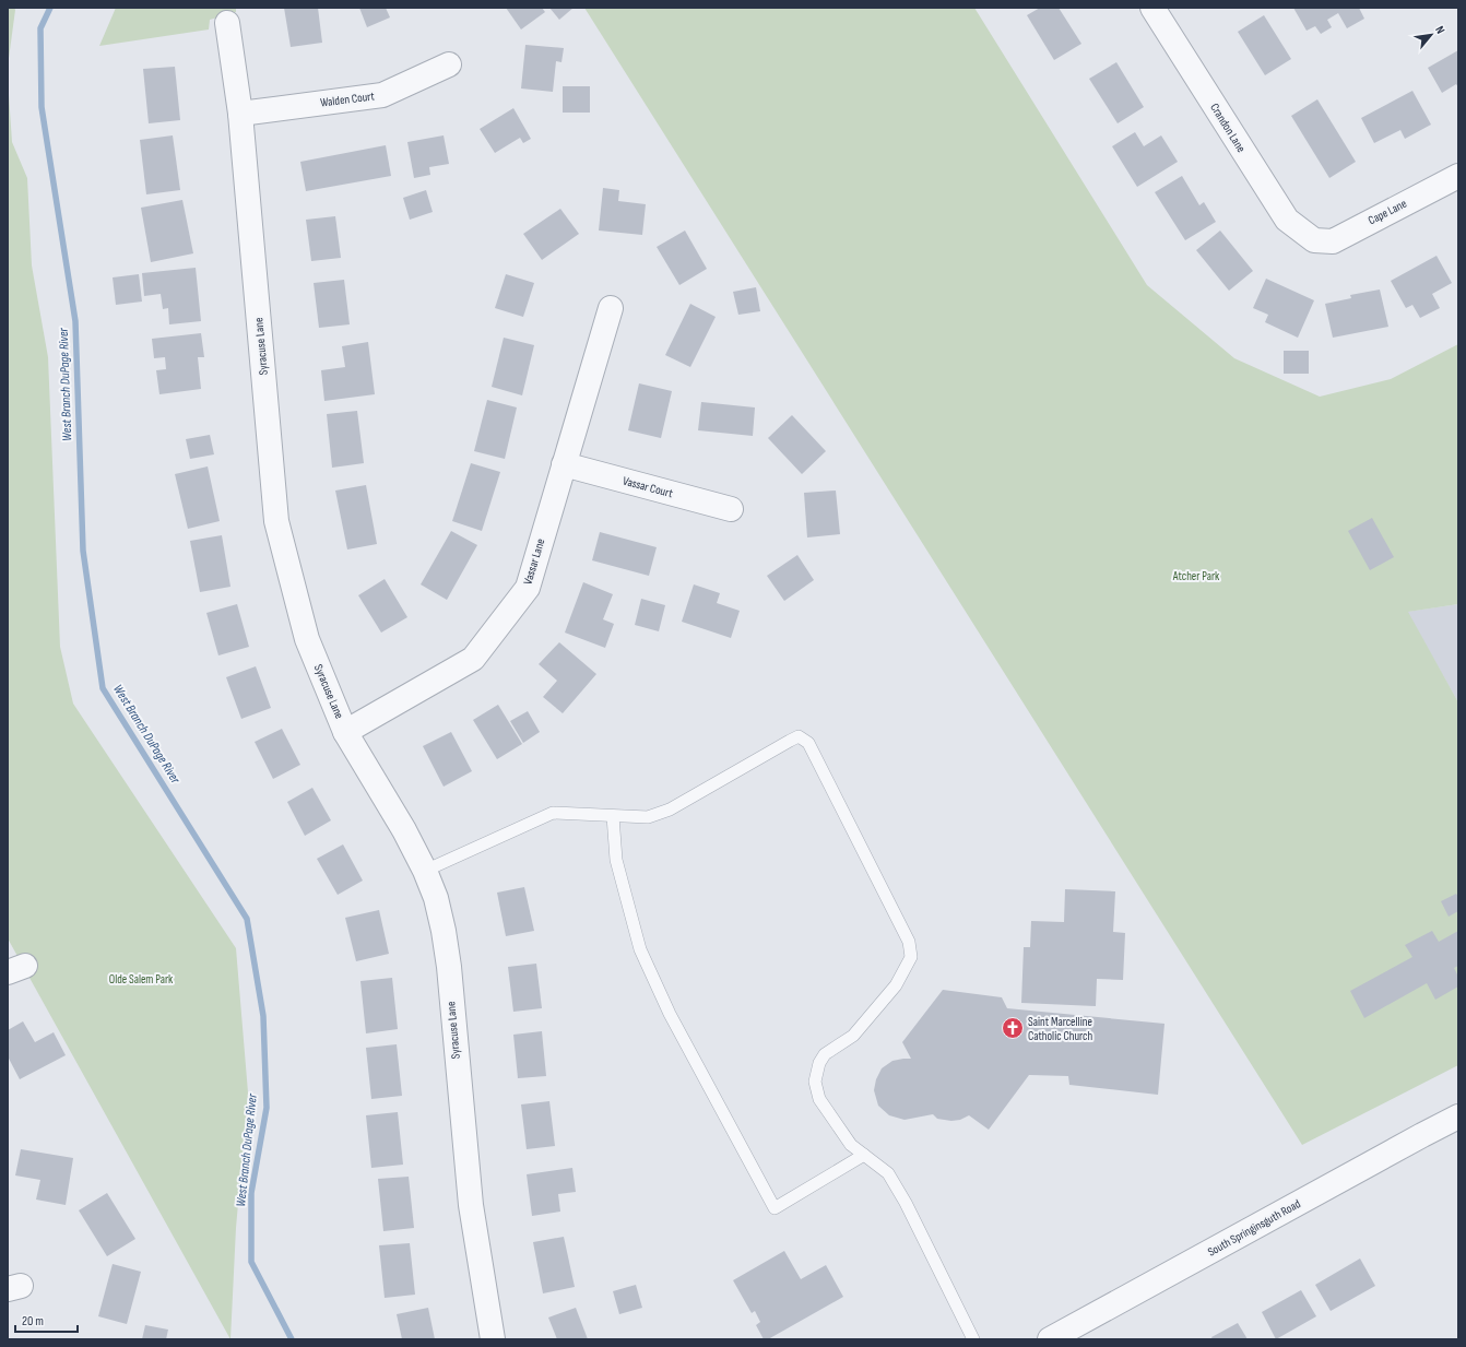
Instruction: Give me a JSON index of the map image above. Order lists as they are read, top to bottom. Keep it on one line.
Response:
{"streets":{"street":["Walden Court","Crandon Lane","Cape Lane","Syracuse Lane","Vassar Court","Vassar Lane","South Springinsguth Road"]},"crossings":[["Walden Court","Syracuse Lane"],["Crandon Lane","Cape Lane"],["Syracuse Lane","Vassar Lane"],["Vassar Court","Vassar Lane"]],"water":["West Branch DuPage River"],"parks":["Atcher Park","Olde Salem Park"],"places":{"church":["Saint Marcelline Catholic Church"]},"scale_bar":"20 m","north":"top right"}
